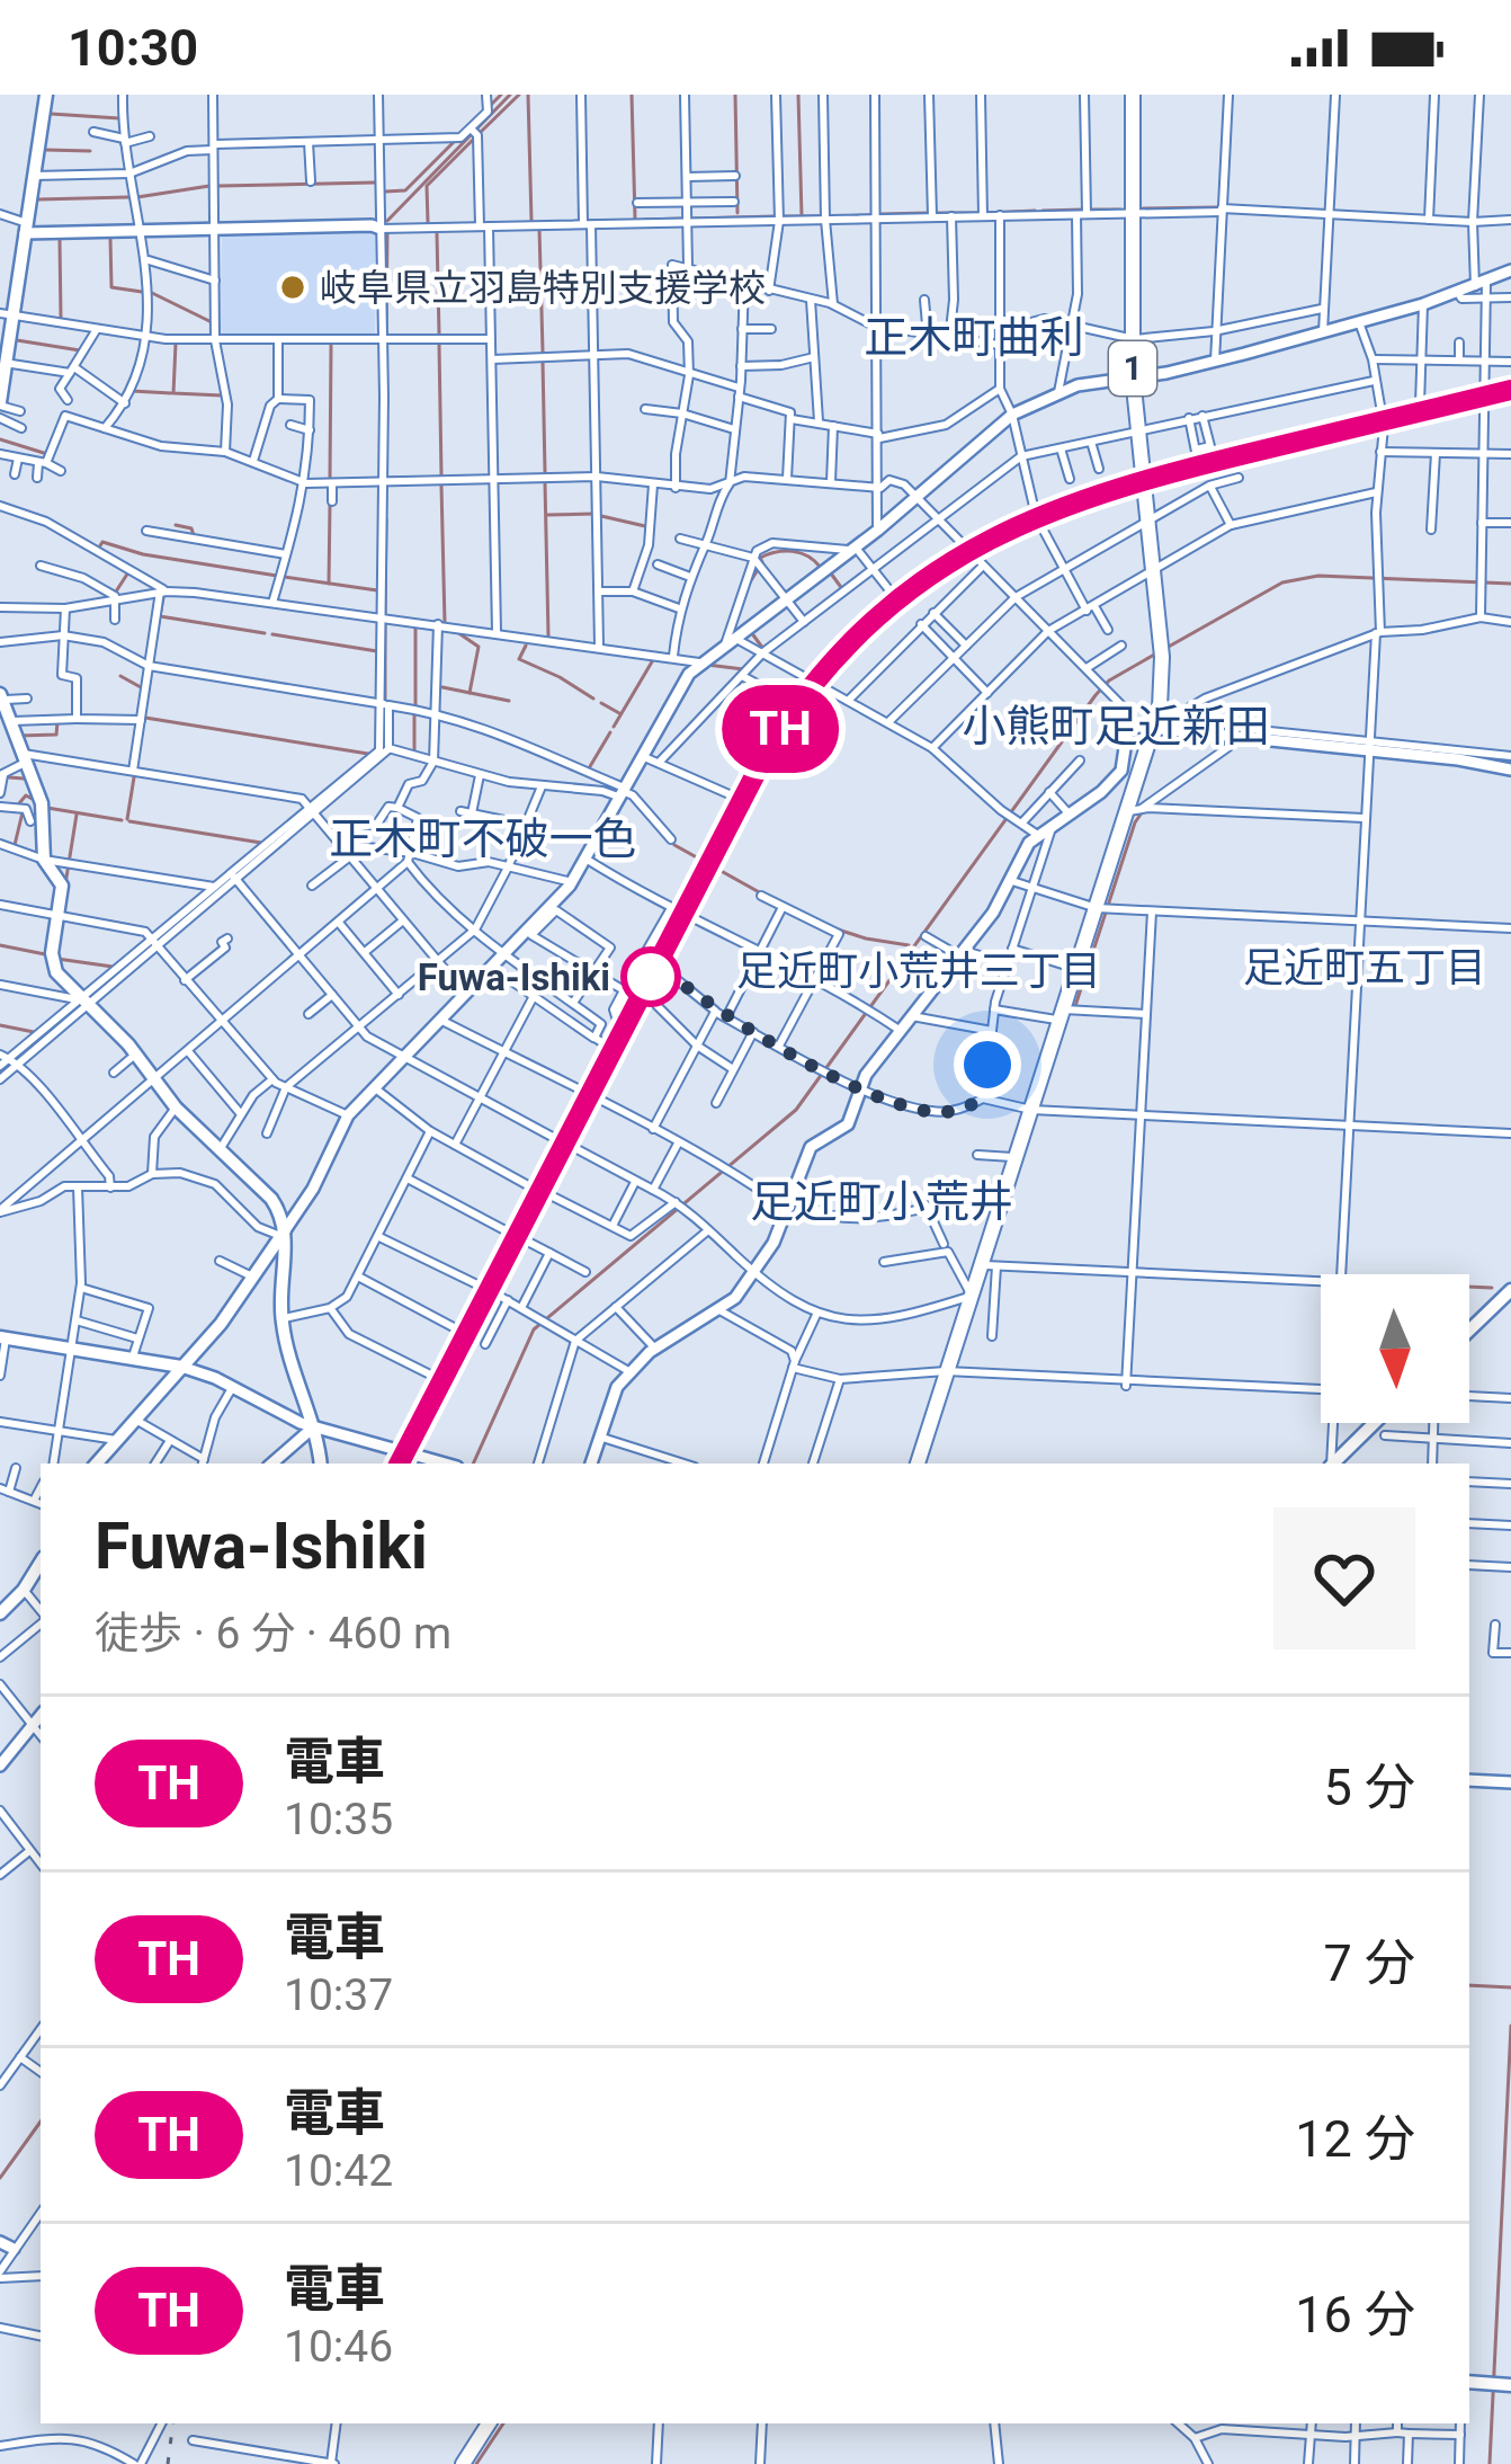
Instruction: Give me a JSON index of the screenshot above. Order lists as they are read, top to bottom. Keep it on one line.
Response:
{"streets":{"main road":["1"]},"districts":["正木町曲利","小熊町足近新田","正木町不破一色","足近町五丁目","足近町小荒井三丁目","足近町小荒井"],"places":["岐阜県立羽島特別支援学校","Fuwa-Ishiki"],"north":"bottom","page":{"status":"10:30","on_map":"TH","heading":["Fuwa-Ishiki","徒歩 · 6 分 · 460 m"],"list":[{"mark":"TH","name":"電車","note":"10:35","value":"5 分"},{"mark":"TH","name":"電車","note":"10:37","value":"7 分"},{"mark":"TH","name":"電車","note":"10:42","value":"12 分"},{"mark":"TH","name":"電車","note":"10:46","value":"16 分"}]}}
